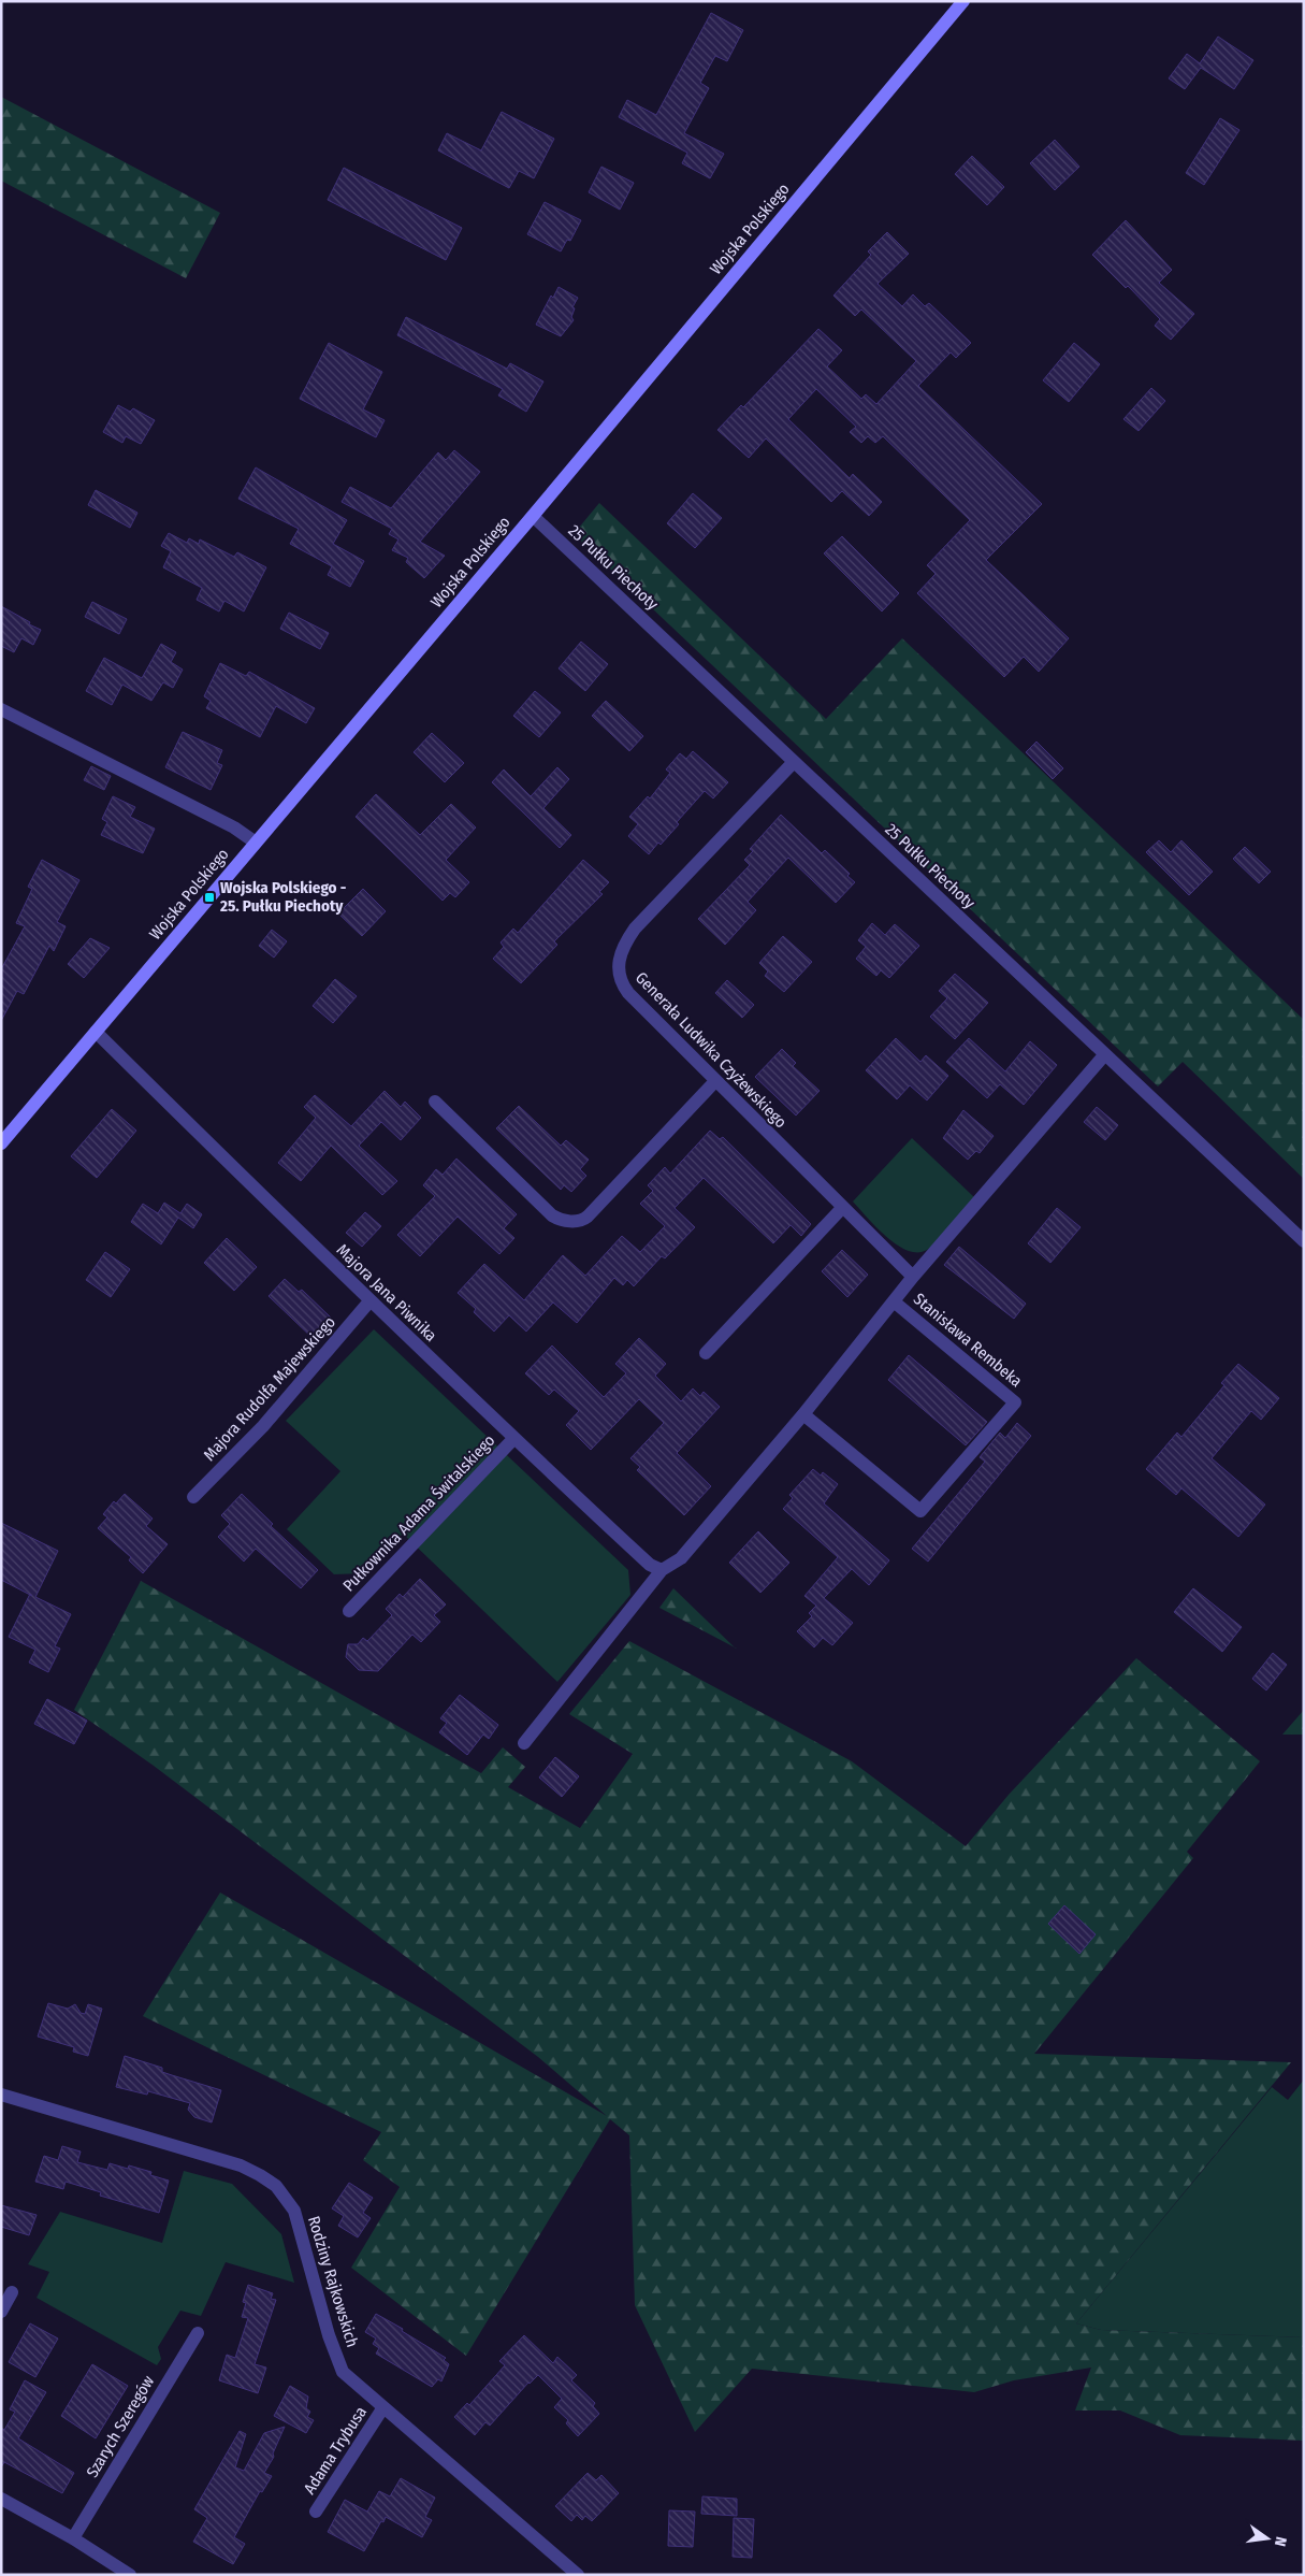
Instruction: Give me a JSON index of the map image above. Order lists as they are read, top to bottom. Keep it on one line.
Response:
{"streets":{"main road":["Wojska Polskiego"],"street":["25 Pułku Piechoty","Generała Ludwika Czyżewskiego","Majora Jana Piwnika","Stanisława Rembeka","Majora Rudolfa Majewskiego","Pułkownika Adama Świtalskiego","Rodziny Rajkowskich","Szarych Szeregów","Adama Trybusa"]},"crossings":[["Wojska Polskiego","25 Pułku Piechoty"],["Wojska Polskiego","Majora Jana Piwnika"],["25 Pułku Piechoty","Generała Ludwika Czyżewskiego"],["25 Pułku Piechoty","Stanisława Rembeka"],["Generała Ludwika Czyżewskiego","Stanisława Rembeka"],["Majora Jana Piwnika","Stanisława Rembeka"],["Majora Jana Piwnika","Majora Rudolfa Majewskiego"],["Majora Jana Piwnika","Pułkownika Adama Świtalskiego"],["Rodziny Rajkowskich","Adama Trybusa"]],"places":{"transit":["Wojska Polskiego - 25. Pułku Piechoty"]},"north":"right"}
